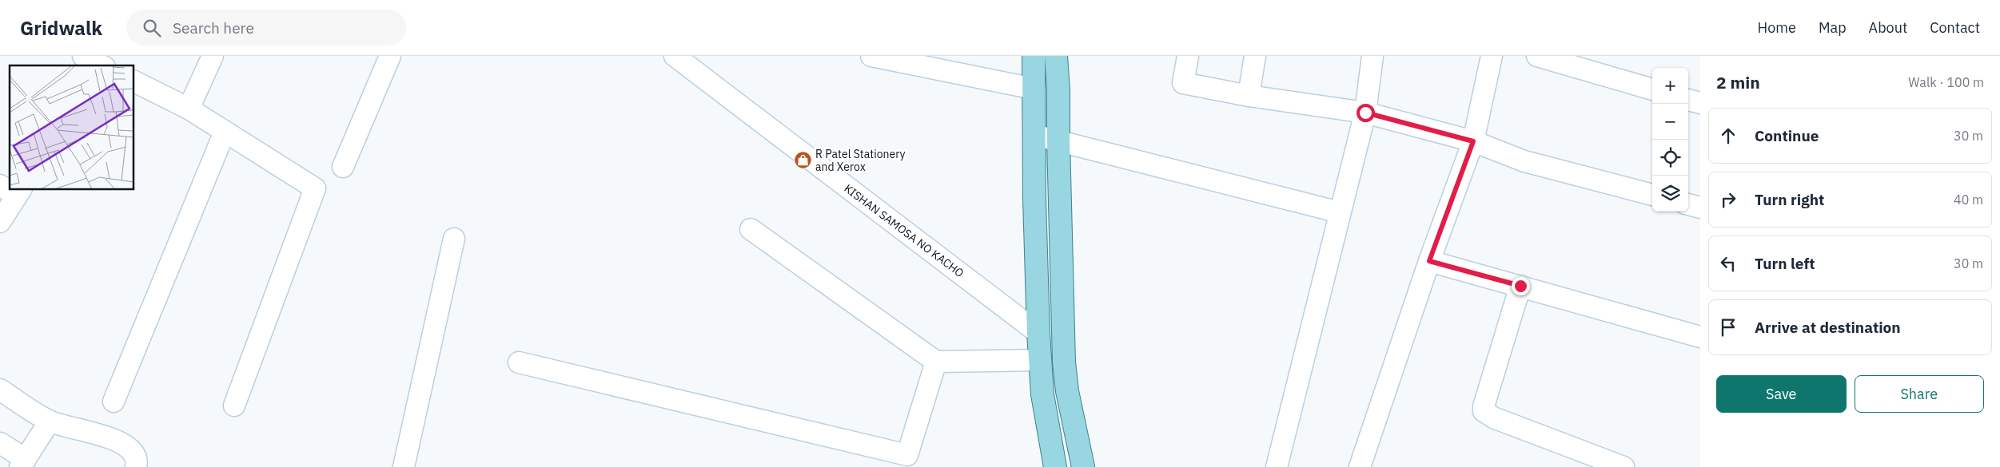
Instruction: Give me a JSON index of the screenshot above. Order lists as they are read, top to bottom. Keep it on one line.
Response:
{"streets":{"street":["KISHAN SAMOSA NO KACHO"]},"places":{"shop":["R Patel Stationery and Xerox"]},"page":{"header":"Gridwalk","search":"Search here","nav":["Home","Map","About","Contact"],"heading":["2 min","Walk · 100 m"],"map_buttons":["+","−"],"list":[["Continue","30 m"],["Turn right","40 m"],["Turn left","30 m"],"Arrive at destination"],"buttons":["Save","Share"]}}
